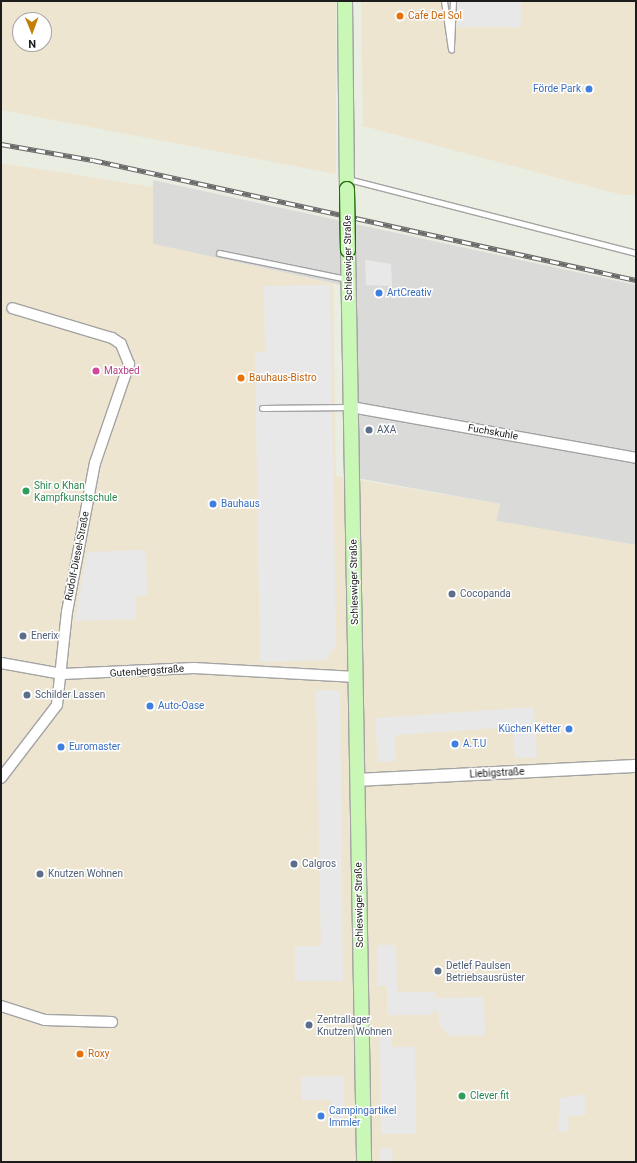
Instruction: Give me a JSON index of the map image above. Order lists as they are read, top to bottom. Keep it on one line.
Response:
{"streets":{"main road":["Schleswiger Straße"],"street":["Fuchskuhle","Rudolf-Diesel-Straße","Gutenbergstraße","Liebigstraße"]},"crossings":[["Schleswiger Straße","Fuchskuhle"],["Schleswiger Straße","Gutenbergstraße"],["Schleswiger Straße","Liebigstraße"],["Rudolf-Diesel-Straße","Gutenbergstraße"]],"places":["Cafe Del Sol","Förde Park","ArtCreativ","Maxbed","Bauhaus-Bistro","AXA","Shir o Khan Kampfkunstschule","Bauhaus","Cocopanda","Enerix","Schilder Lassen","Auto-Oase","Küchen Ketter","A.T.U","Euromaster","Calgros","Knutzen Wohnen","Detlef Paulsen Betriebsausrüster","Zentrallager Knutzen Wohnen","Roxy","Clever fit","Campingartikel Immler"],"north":"bottom"}
